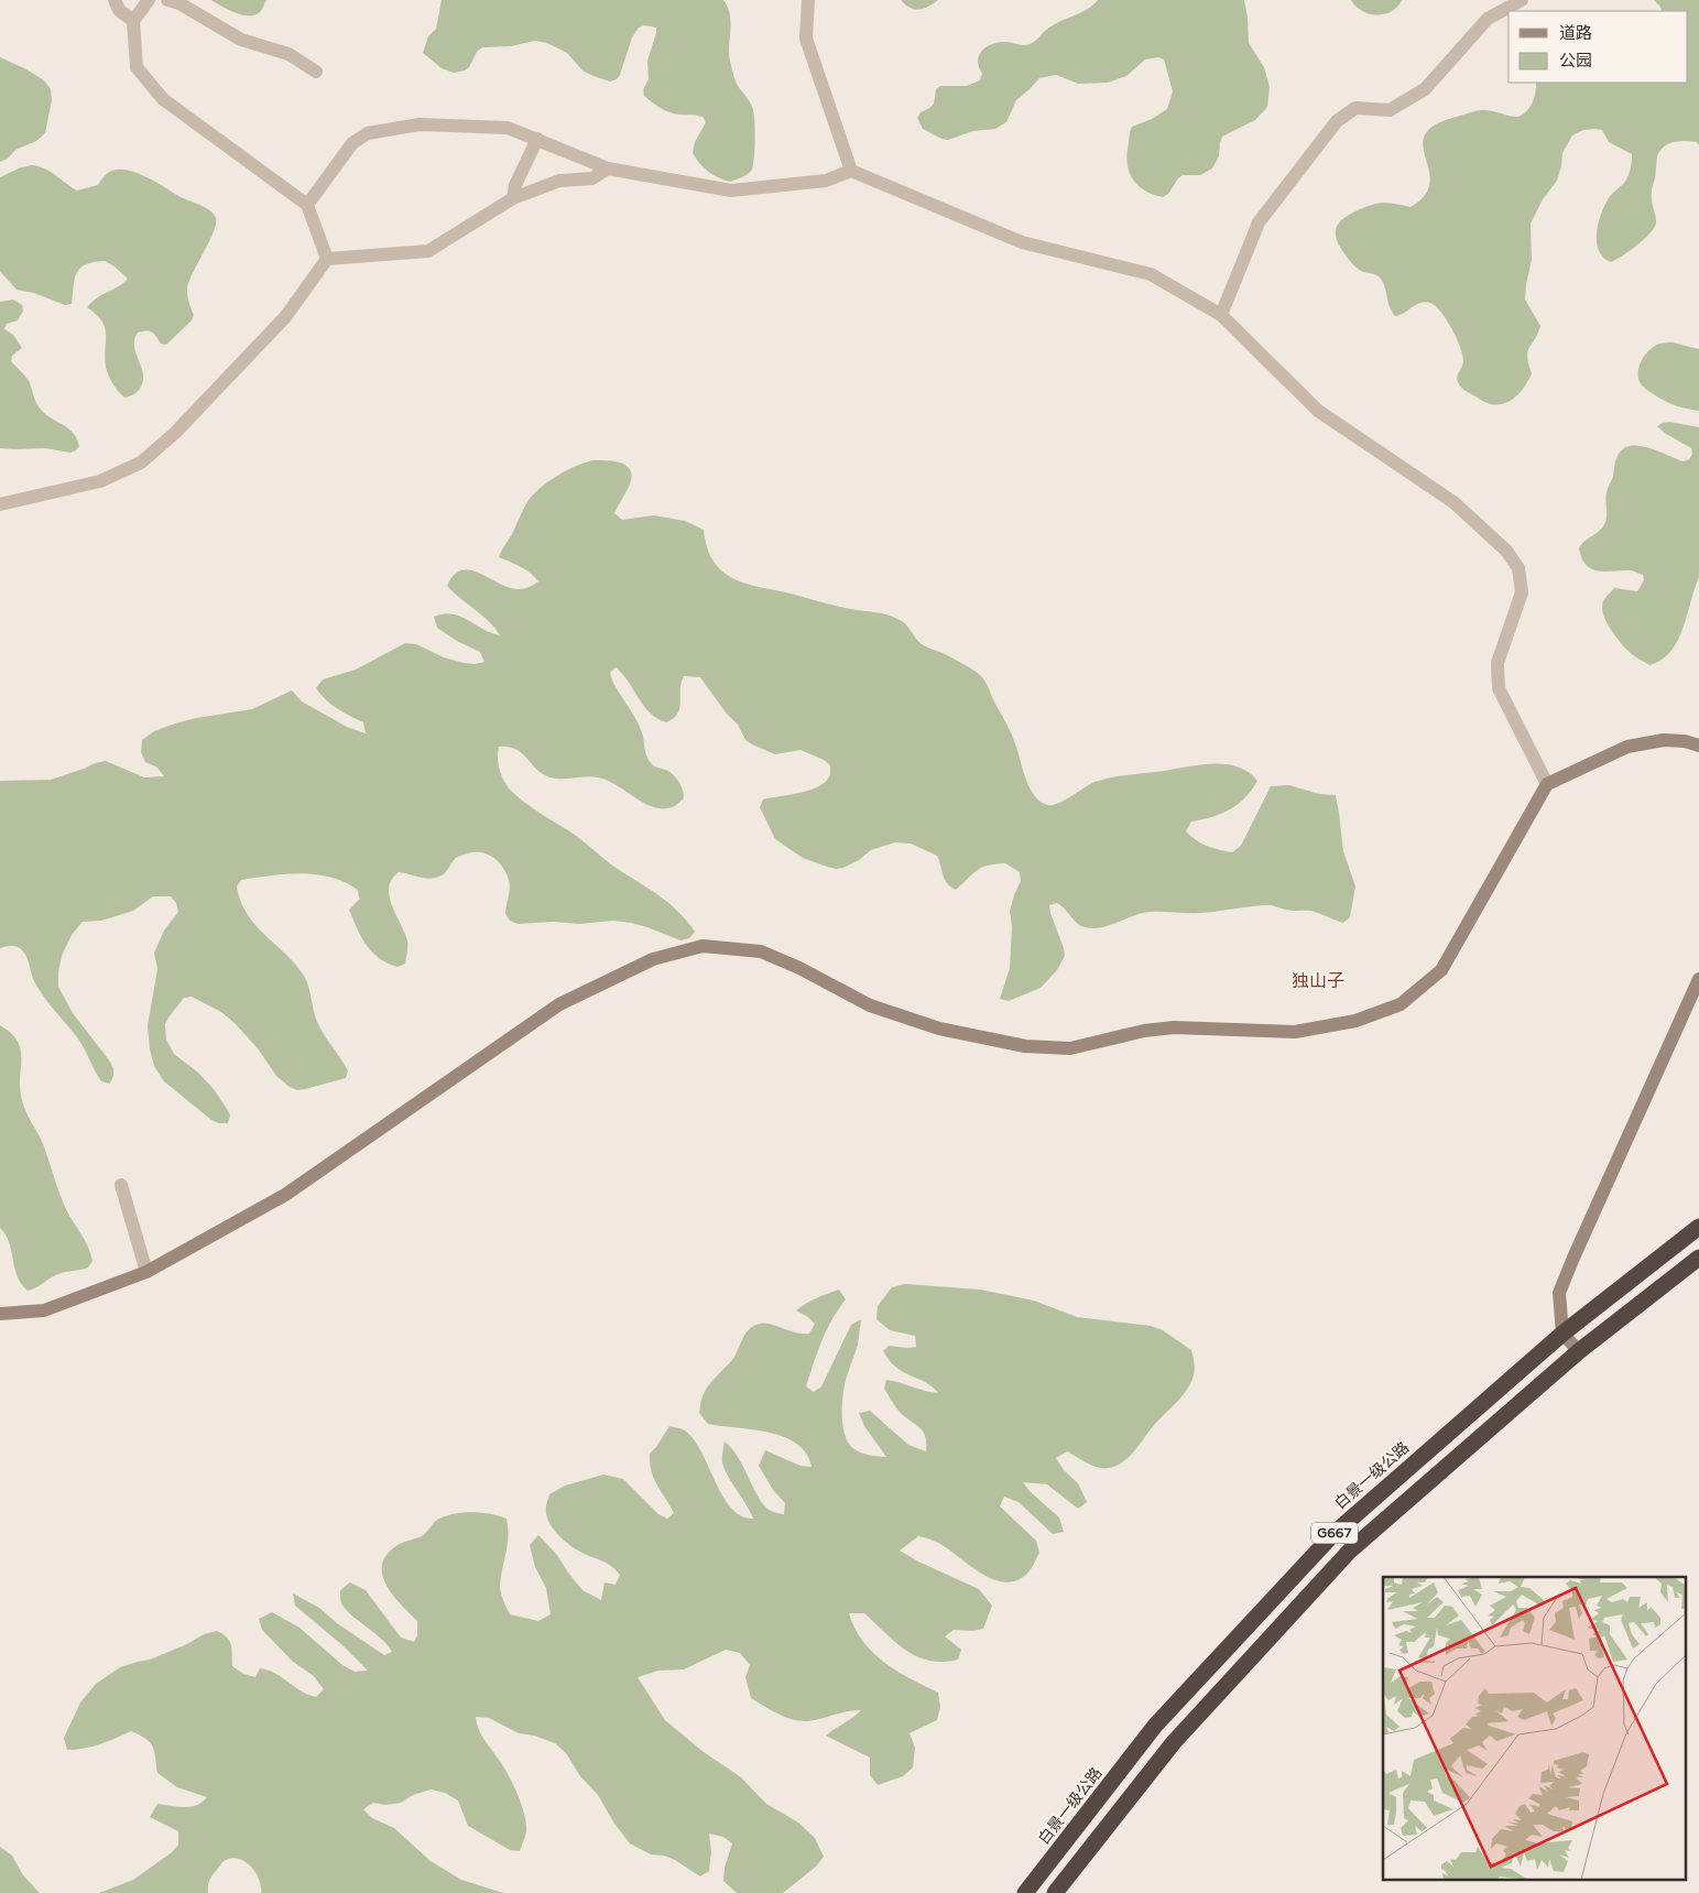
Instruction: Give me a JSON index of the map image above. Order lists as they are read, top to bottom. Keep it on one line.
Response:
{"streets":{"highway":["白景一级公路","G667"]},"districts":["独山子"],"legend":["道路","公园"]}
